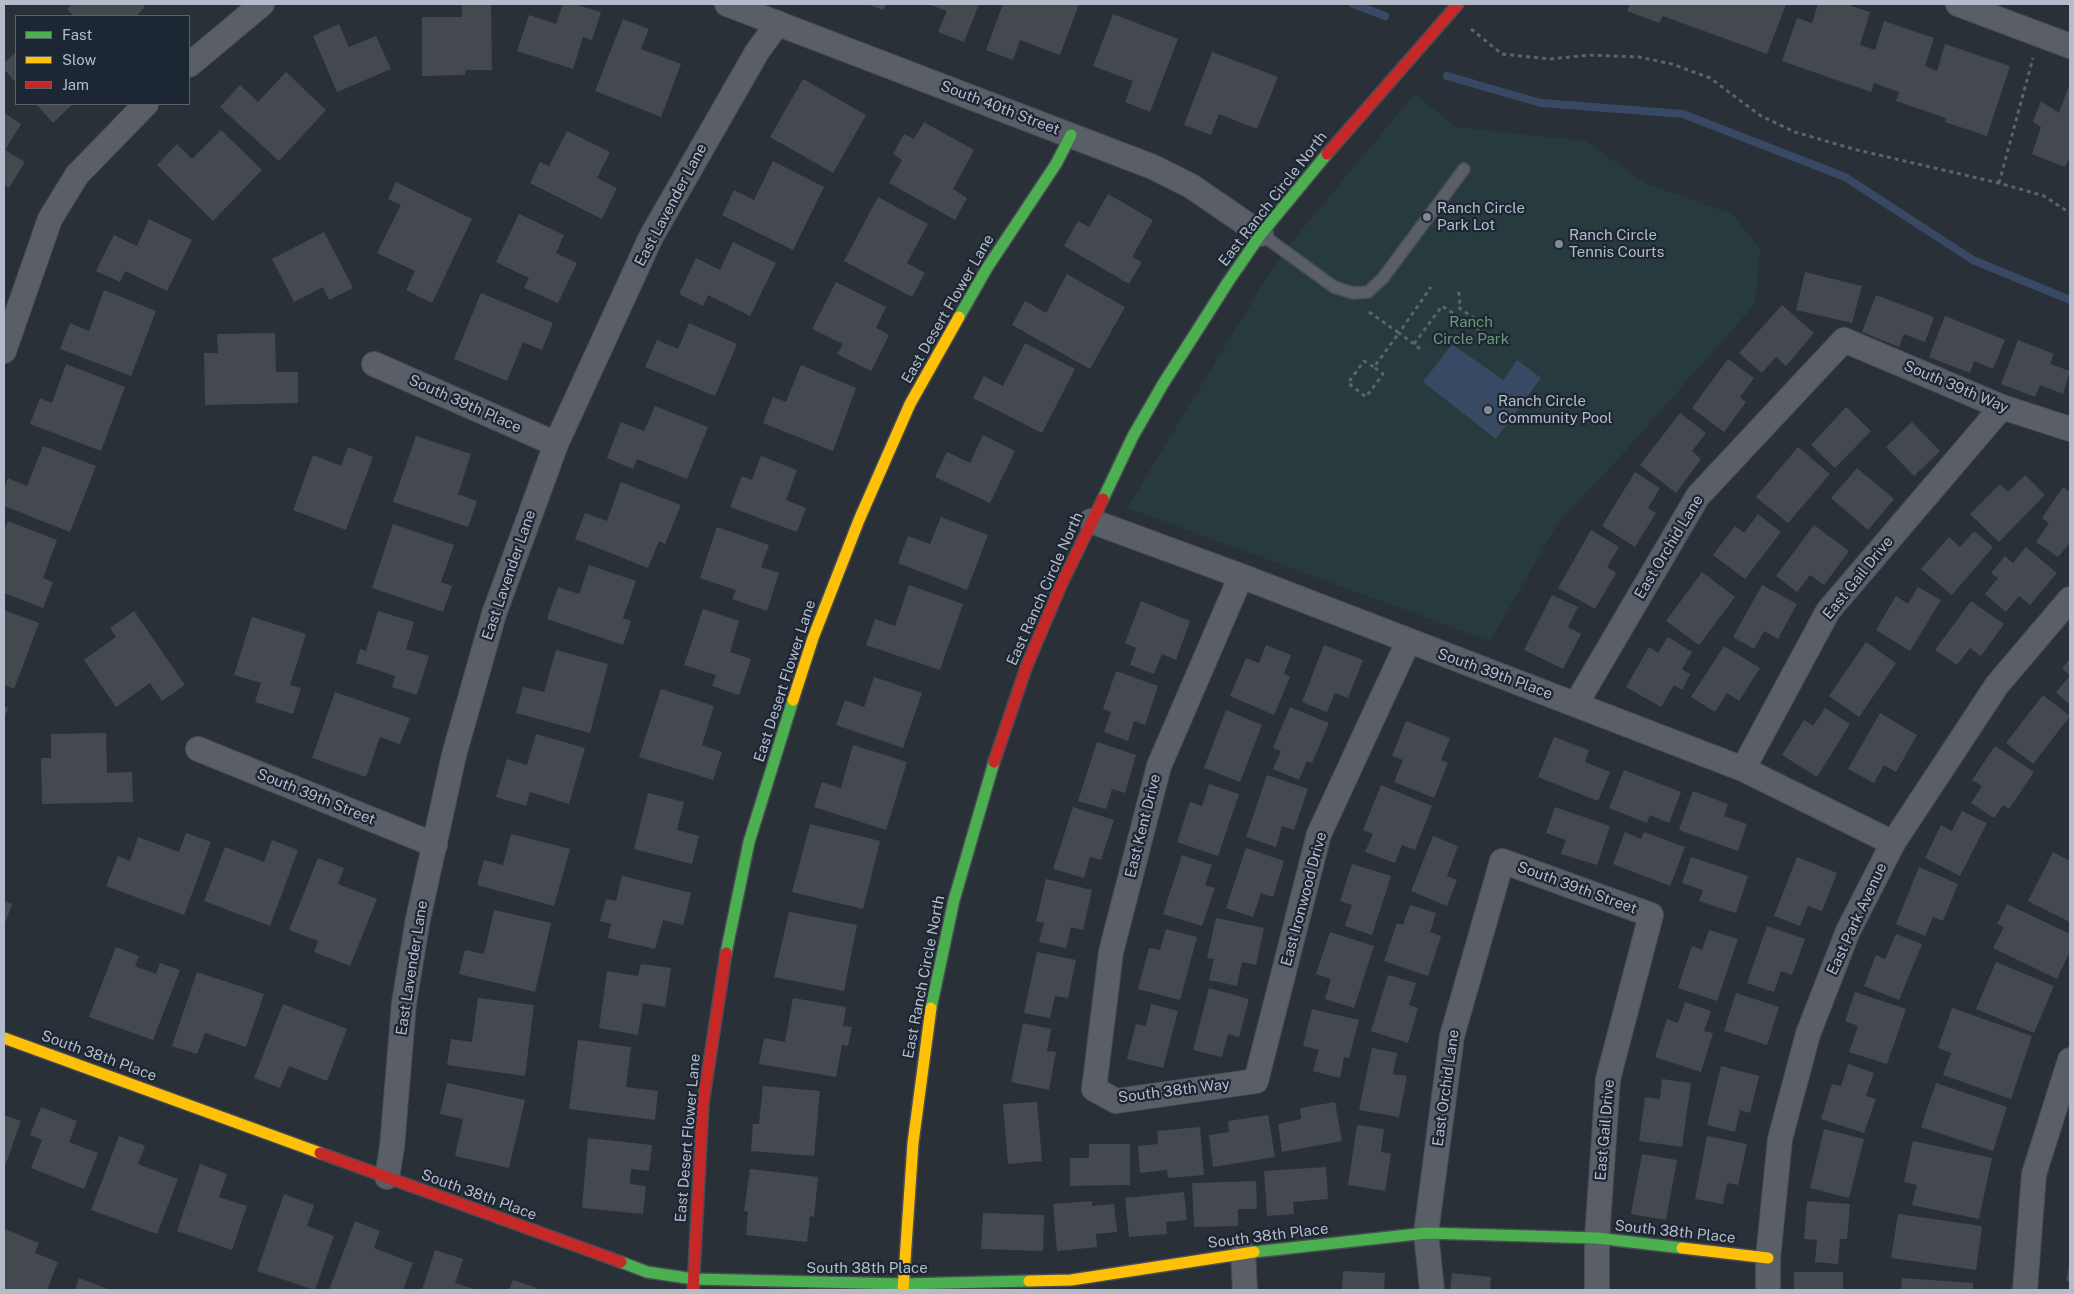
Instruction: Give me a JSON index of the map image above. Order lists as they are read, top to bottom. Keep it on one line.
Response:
{"streets":{"street":["South 40th Street","East Ranch Circle North","East Lavender Lane","East Desert Flower Lane","South 39th Way","South 39th Place","East Orchid Lane","East Gail Drive","South 39th Street","East Kent Drive","East Ironwood Drive","East Park Avenue","South 38th Place","South 38th Way"]},"crossings":[["South 40th Street","East Ranch Circle North"],["South 40th Street","East Lavender Lane"],["South 40th Street","East Desert Flower Lane"],["East Ranch Circle North","South 39th Place"],["East Ranch Circle North","South 38th Place"],["East Lavender Lane","South 39th Place"],["East Lavender Lane","South 39th Street"],["East Lavender Lane","South 38th Place"],["East Desert Flower Lane","South 38th Place"],["South 39th Way","East Orchid Lane"],["South 39th Way","East Gail Drive"],["South 39th Place","East Orchid Lane"],["South 39th Place","East Gail Drive"],["South 39th Place","East Kent Drive"],["South 39th Place","East Ironwood Drive"],["South 39th Place","East Park Avenue"],["East Orchid Lane","South 39th Street"],["East Orchid Lane","South 38th Place"],["East Gail Drive","South 39th Street"],["East Gail Drive","South 38th Place"],["East Kent Drive","South 38th Way"],["East Ironwood Drive","South 38th Way"],["East Park Avenue","South 38th Place"]],"parks":["Ranch Circle Park"],"places":["Ranch Circle Park Lot","Ranch Circle Tennis Courts","Ranch Circle Community Pool"],"legend":["Fast","Slow","Jam"]}
